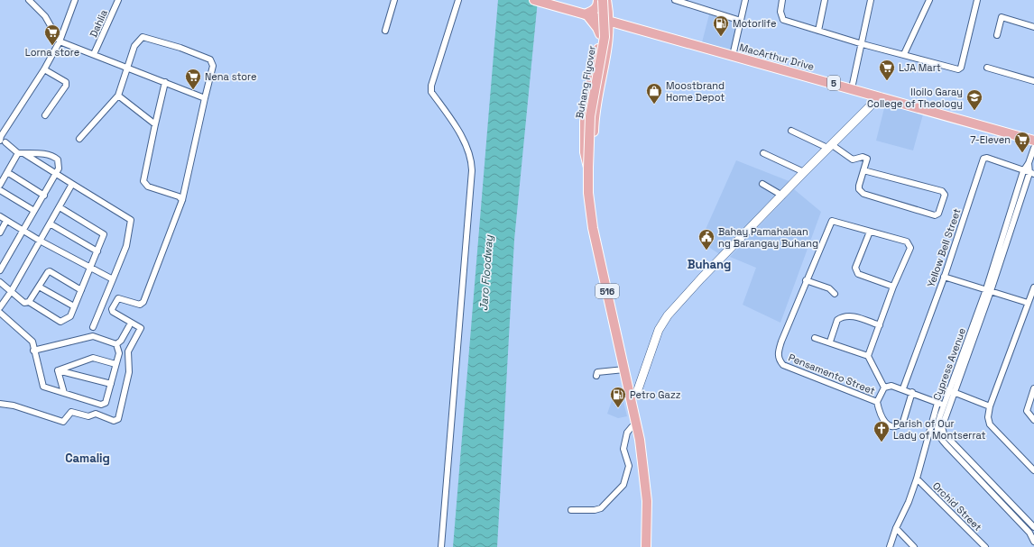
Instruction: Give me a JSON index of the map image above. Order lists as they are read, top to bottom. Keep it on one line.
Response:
{"streets":{"main road":["MacArthur Drive","Buhang Flyover","5","516"],"street":["Dahlia","Yellow Bell Street","Cypress Avenue","Pensamento Street","Orchid Street"]},"crossings":[["MacArthur Drive","516"],["Buhang Flyover","516"],["Yellow Bell Street","Cypress Avenue"],["Yellow Bell Street","Pensamento Street"],["Cypress Avenue","Pensamento Street"]],"districts":["Buhang","Camalig"],"water":["Jaro Floodway"],"places":{"fuel station":["Motorlife","Petro Gazz"],"supermarket":["Lorna store","LJA Mart","Nena store","7-Eleven"],"shop":["Moostbrand Home Depot"],"school or university":["Iloilo Garay College of Theology"],"public building":["Bahay Pamahalaan ng Barangay Buhang"],"church":["Parish of Our Lady of Montserrat"]}}
